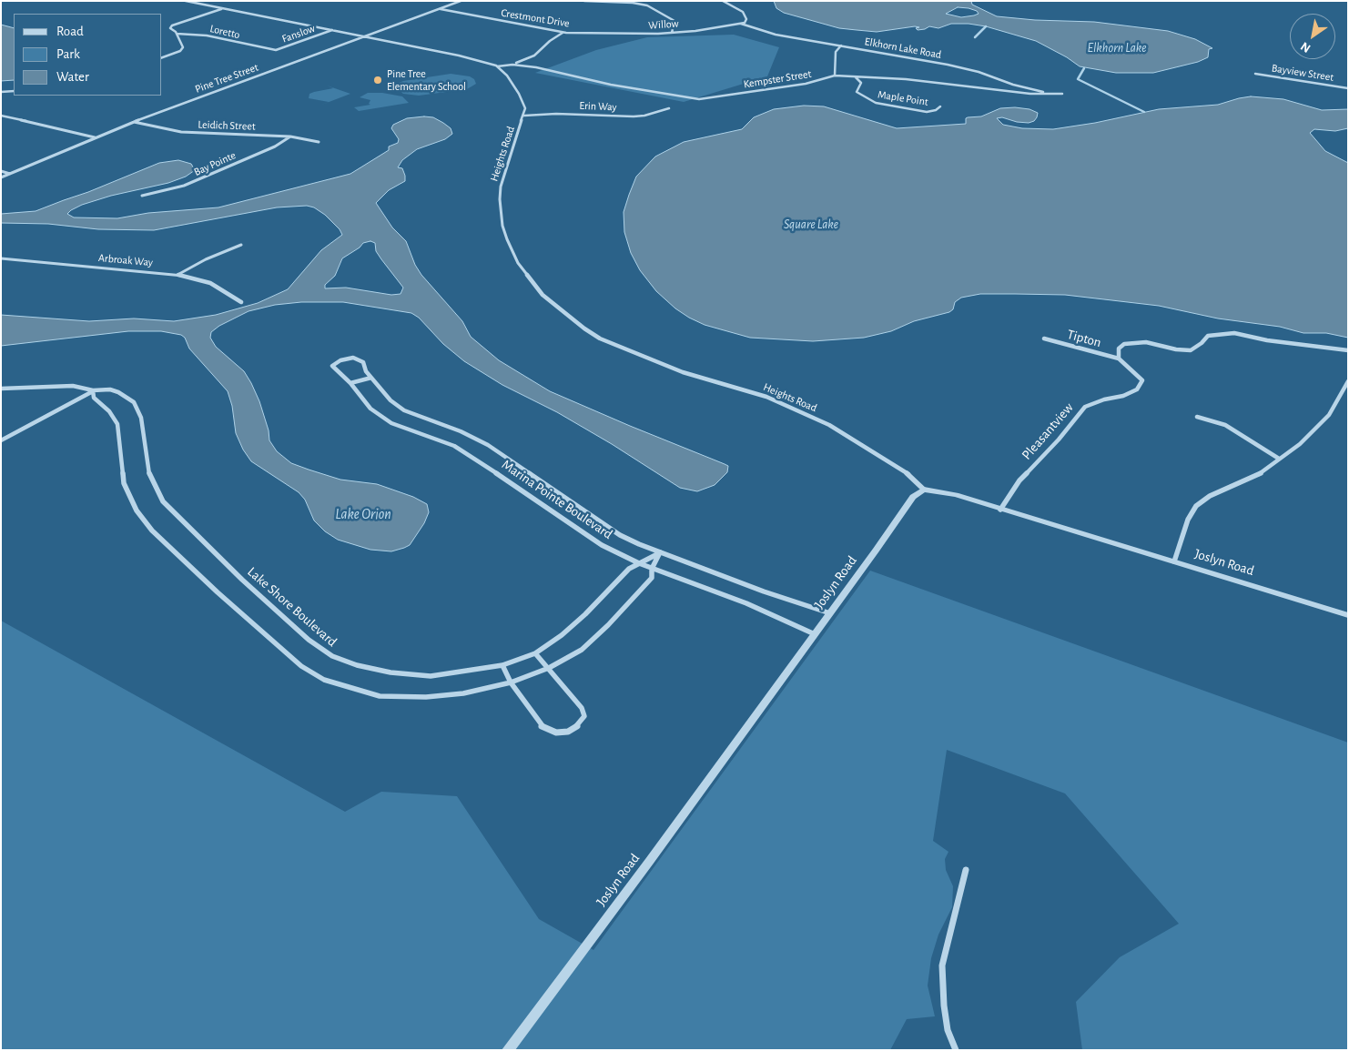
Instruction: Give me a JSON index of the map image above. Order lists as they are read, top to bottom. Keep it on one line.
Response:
{"streets":{"street":["Crestmont Drive","Willow","Loretto","Fanslow","Elkhorn Lake Road","Bayview Street","Pine Tree Street","Kempster Street","Maple Point","Erin Way","Leidich Street","Heights Road","Bay Pointe","Arbroak Way","Tipton","Pleasantview","Marina Pointe Boulevard","Joslyn Road","Lake Shore Boulevard"]},"crossings":[["Crestmont Drive","Willow"],["Crestmont Drive","Pine Tree Street"],["Willow","Elkhorn Lake Road"],["Loretto","Fanslow"],["Fanslow","Heights Road"],["Elkhorn Lake Road","Kempster Street"],["Pine Tree Street","Leidich Street"],["Pine Tree Street","Heights Road"],["Kempster Street","Maple Point"],["Kempster Street","Heights Road"],["Erin Way","Heights Road"],["Leidich Street","Bay Pointe"],["Heights Road","Joslyn Road"],["Tipton","Pleasantview"],["Pleasantview","Joslyn Road"],["Marina Pointe Boulevard","Joslyn Road"],["Marina Pointe Boulevard","Lake Shore Boulevard"]],"water":["Elkhorn Lake","Square Lake","Lake Orion"],"places":["Pine Tree Elementary School"],"legend":["Road","Park","Water"],"north":"bottom left"}
